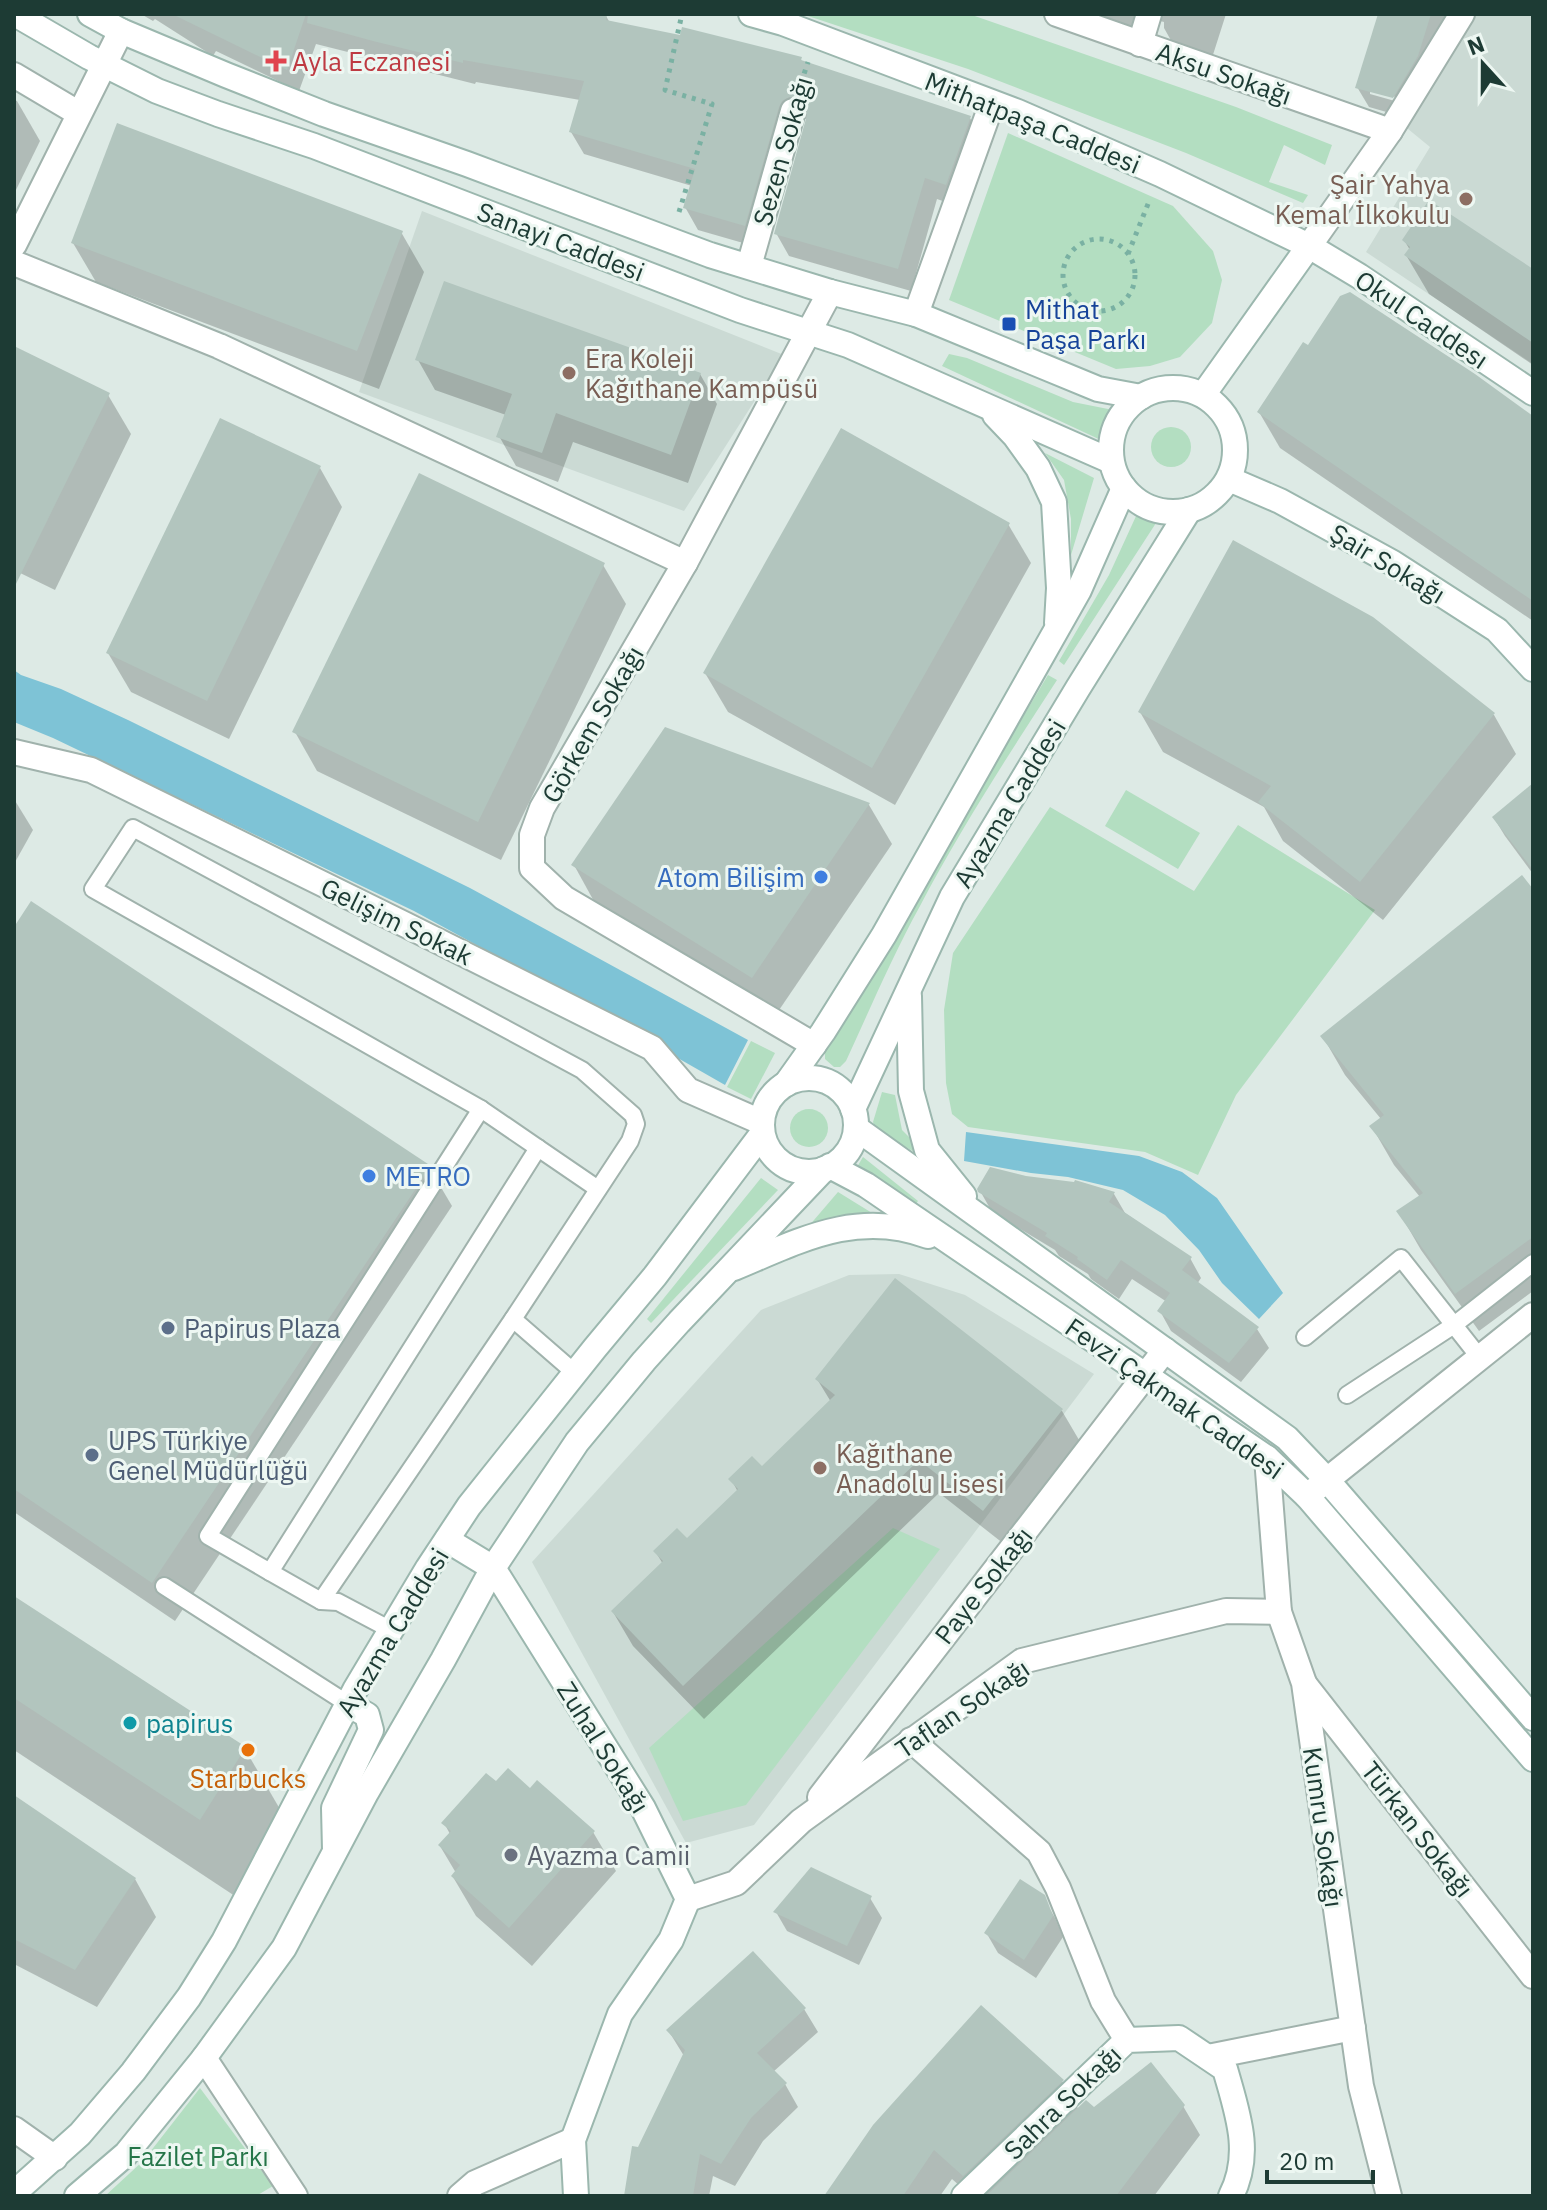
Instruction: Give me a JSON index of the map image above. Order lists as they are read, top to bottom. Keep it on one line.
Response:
{"streets":{"main road":["Aksu Sokağı","Mithatpaşa Caddesi","Sezen Sokağı","Sanayi Caddesi","Okul Caddesı","Şair Sokağı","Görkem Sokağı","Ayazma Caddesi","Gelişim Sokak","Fevzi Çakmak Caddesi","Paye Sokağı","Taflan Sokağı","Zuhal Sokağı","Kumru Sokağı","Türkan Sokağı","Sahra Sokağı"]},"crossings":[["Mithatpaşa Caddesi","Sezen Sokağı"],["Mithatpaşa Caddesi","Okul Caddesı"],["Sezen Sokağı","Sanayi Caddesi"],["Sanayi Caddesi","Şair Sokağı"],["Sanayi Caddesi","Görkem Sokağı"],["Sanayi Caddesi","Ayazma Caddesi"],["Şair Sokağı","Ayazma Caddesi"],["Görkem Sokağı","Ayazma Caddesi"],["Ayazma Caddesi","Gelişim Sokak"],["Ayazma Caddesi","Fevzi Çakmak Caddesi"],["Ayazma Caddesi","Zuhal Sokağı"],["Gelişim Sokak","Fevzi Çakmak Caddesi"],["Fevzi Çakmak Caddesi","Paye Sokağı"],["Fevzi Çakmak Caddesi","Kumru Sokağı"],["Paye Sokağı","Taflan Sokağı"],["Taflan Sokağı","Zuhal Sokağı"],["Taflan Sokağı","Kumru Sokağı"],["Kumru Sokağı","Türkan Sokağı"]],"parks":["Fazilet Parkı"],"places":{"health":["Ayla Eczanesi"],"other":["Şair Yahya Kemal İlkokulu","Era Koleji Kağıthane Kampüsü","Atom Bilişim","METRO","Papirus Plaza","UPS Türkiye Genel Müdürlüğü","Kağıthane Anadolu Lisesi","papirus","Starbucks","Ayazma Camii"],"transit":["Mithat Paşa Parkı"]},"scale_bar":"20 m","north":"top"}
